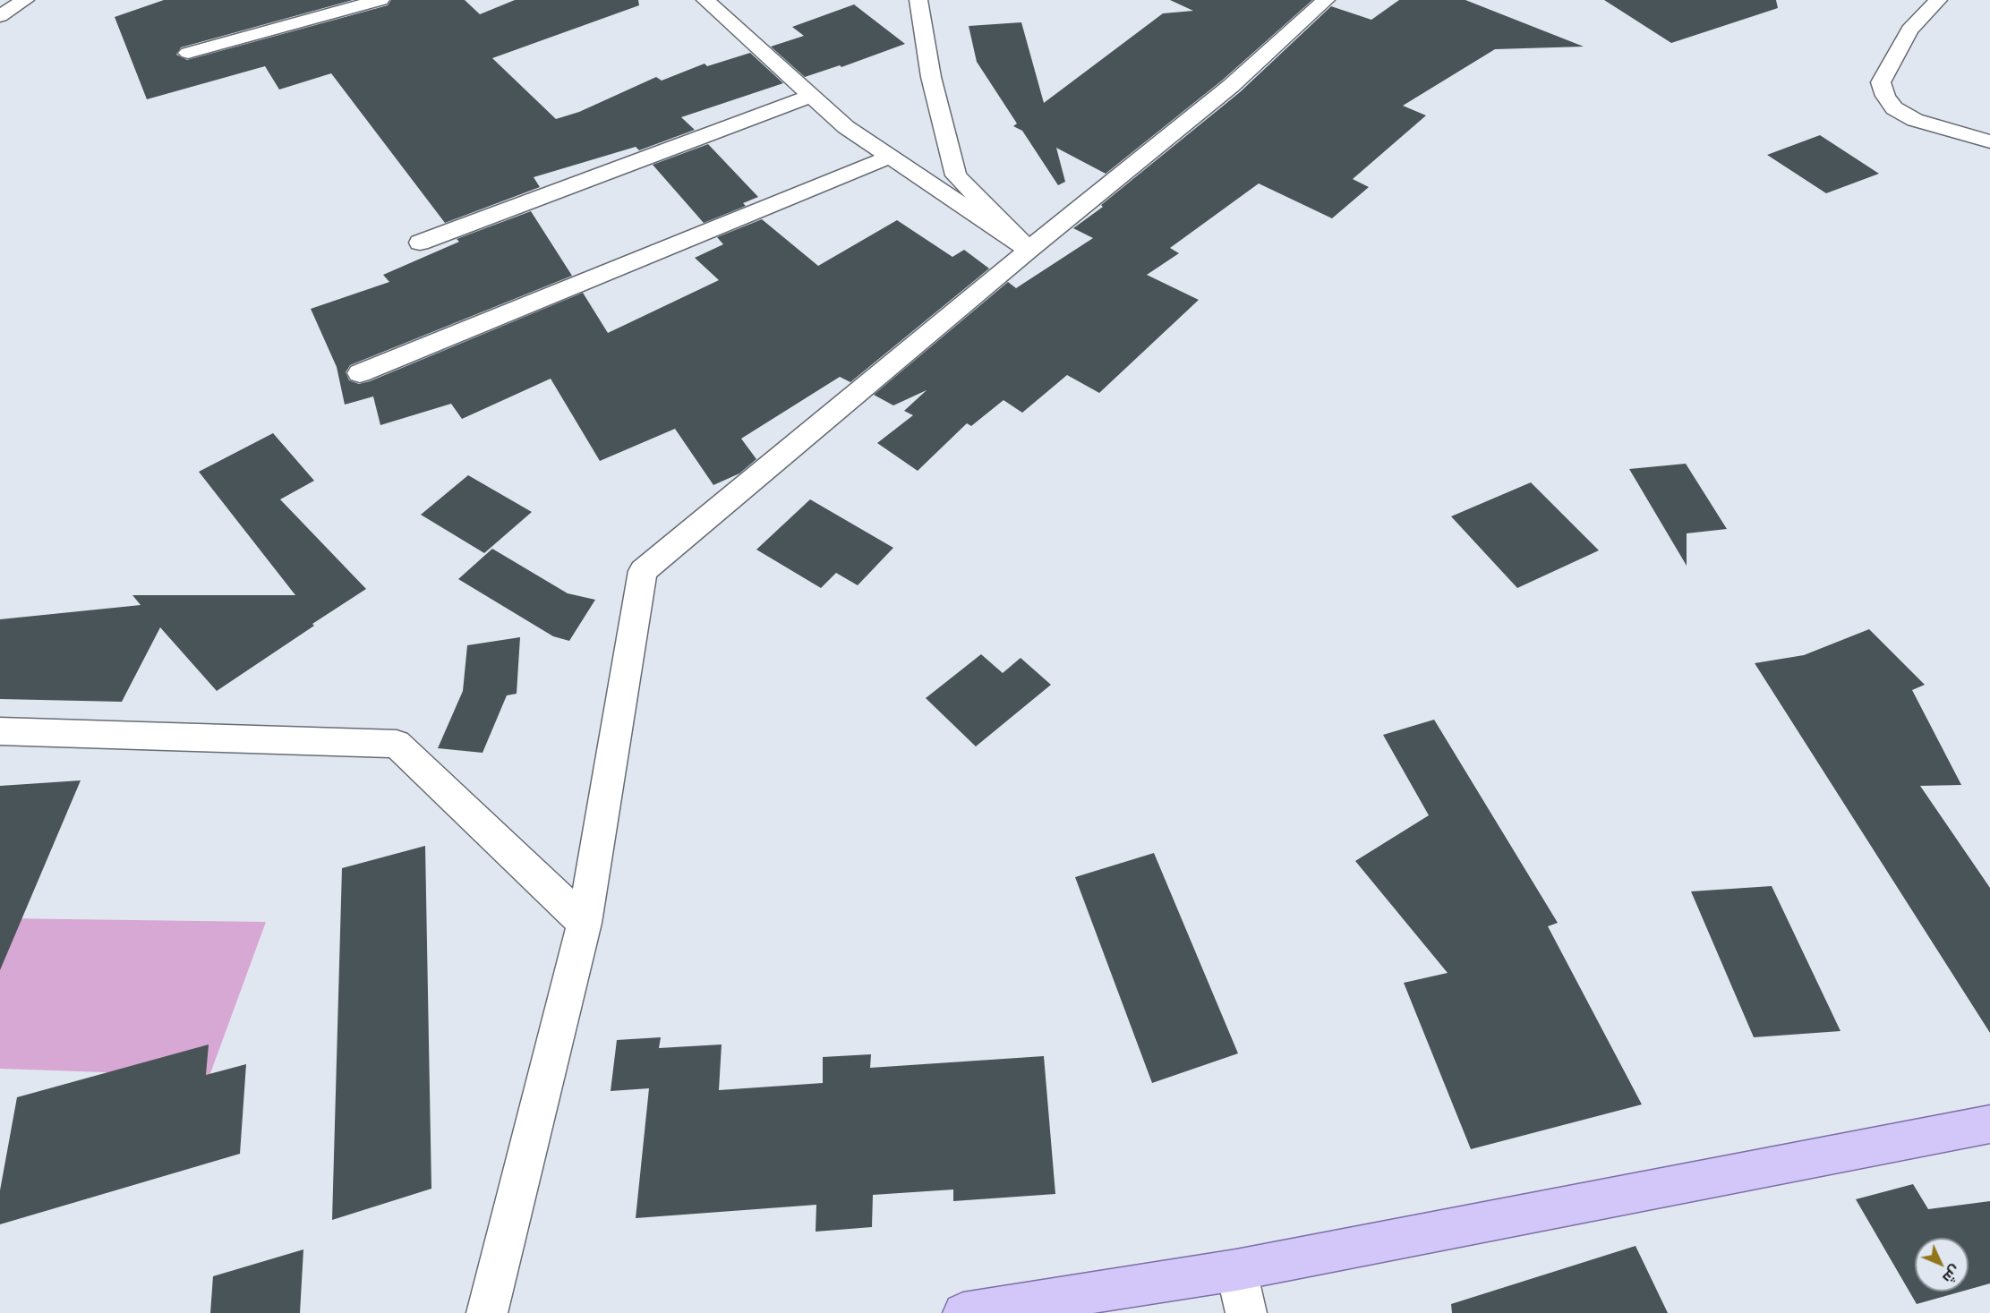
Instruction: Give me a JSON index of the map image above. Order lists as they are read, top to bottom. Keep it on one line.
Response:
{"north":"bottom right"}
